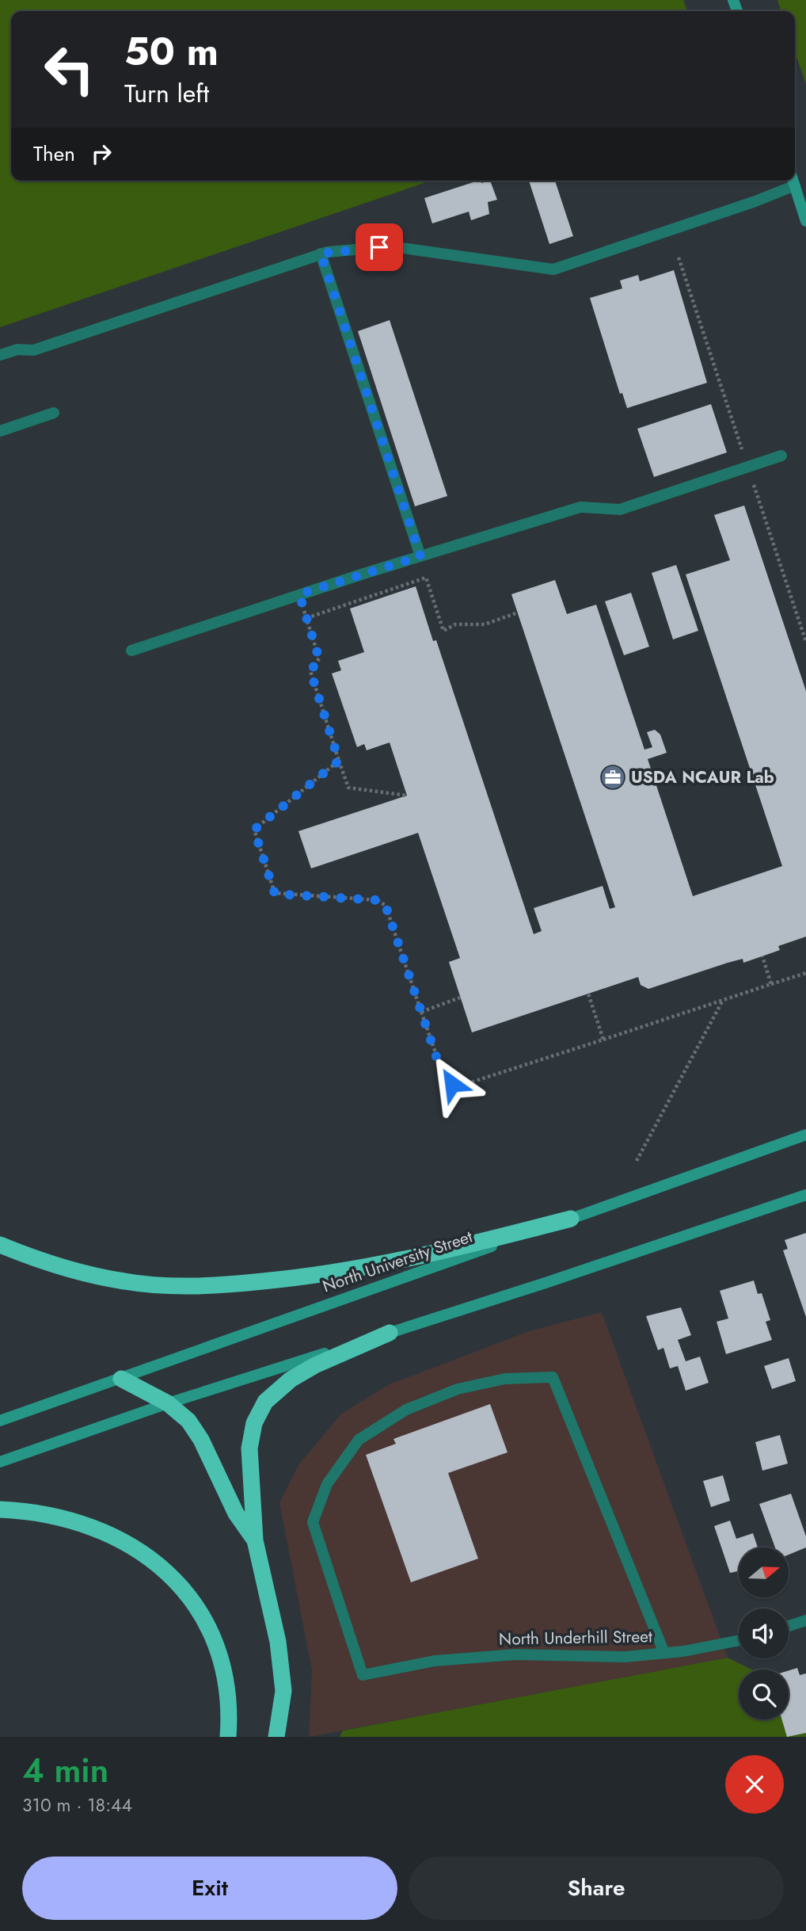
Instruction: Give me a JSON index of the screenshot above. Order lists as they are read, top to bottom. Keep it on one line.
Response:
{"streets":{"main road":["North University Street"],"street":["North Underhill Street"]},"places":{"office":["USDA NCAUR Lab"]},"north":"right","page":{"turn":["50 m","Turn left"],"then":"Then","heading":["4 min","310 m · 18:44"],"buttons":["Exit","Share"]}}
